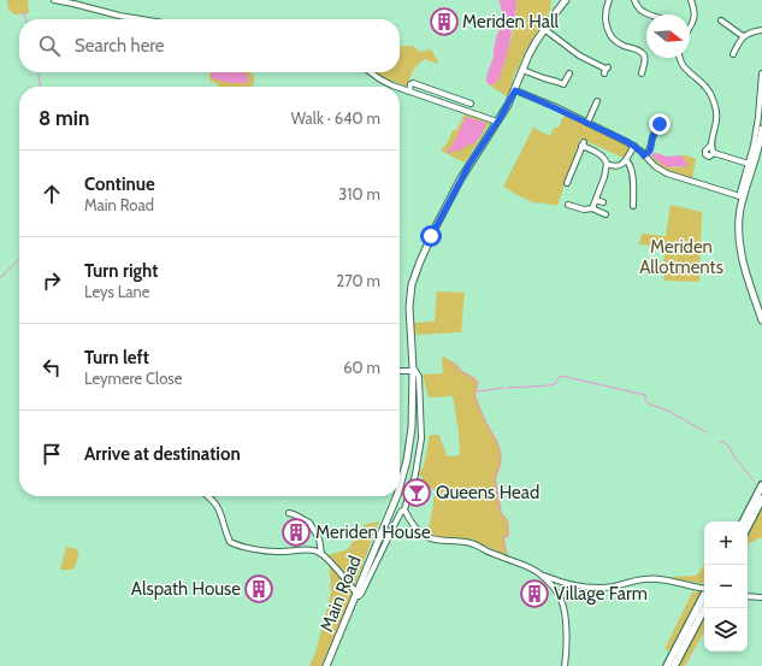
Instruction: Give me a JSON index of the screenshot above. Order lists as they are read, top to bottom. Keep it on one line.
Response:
{"streets":{"main road":["Main Road"]},"parks":["Meriden Allotments"],"places":{"building":["Meriden Hall","Meriden House","Alspath House","Village Farm"],"bar":["Queens Head"]},"north":"right","page":{"search":"Search here","heading":["8 min","Walk · 640 m"],"list":[["Continue","Main Road","310 m"],["Turn right","Leys Lane","270 m"],["Turn left","Leymere Close","60 m"],"Arrive at destination"],"map_buttons":["+","−"]}}
